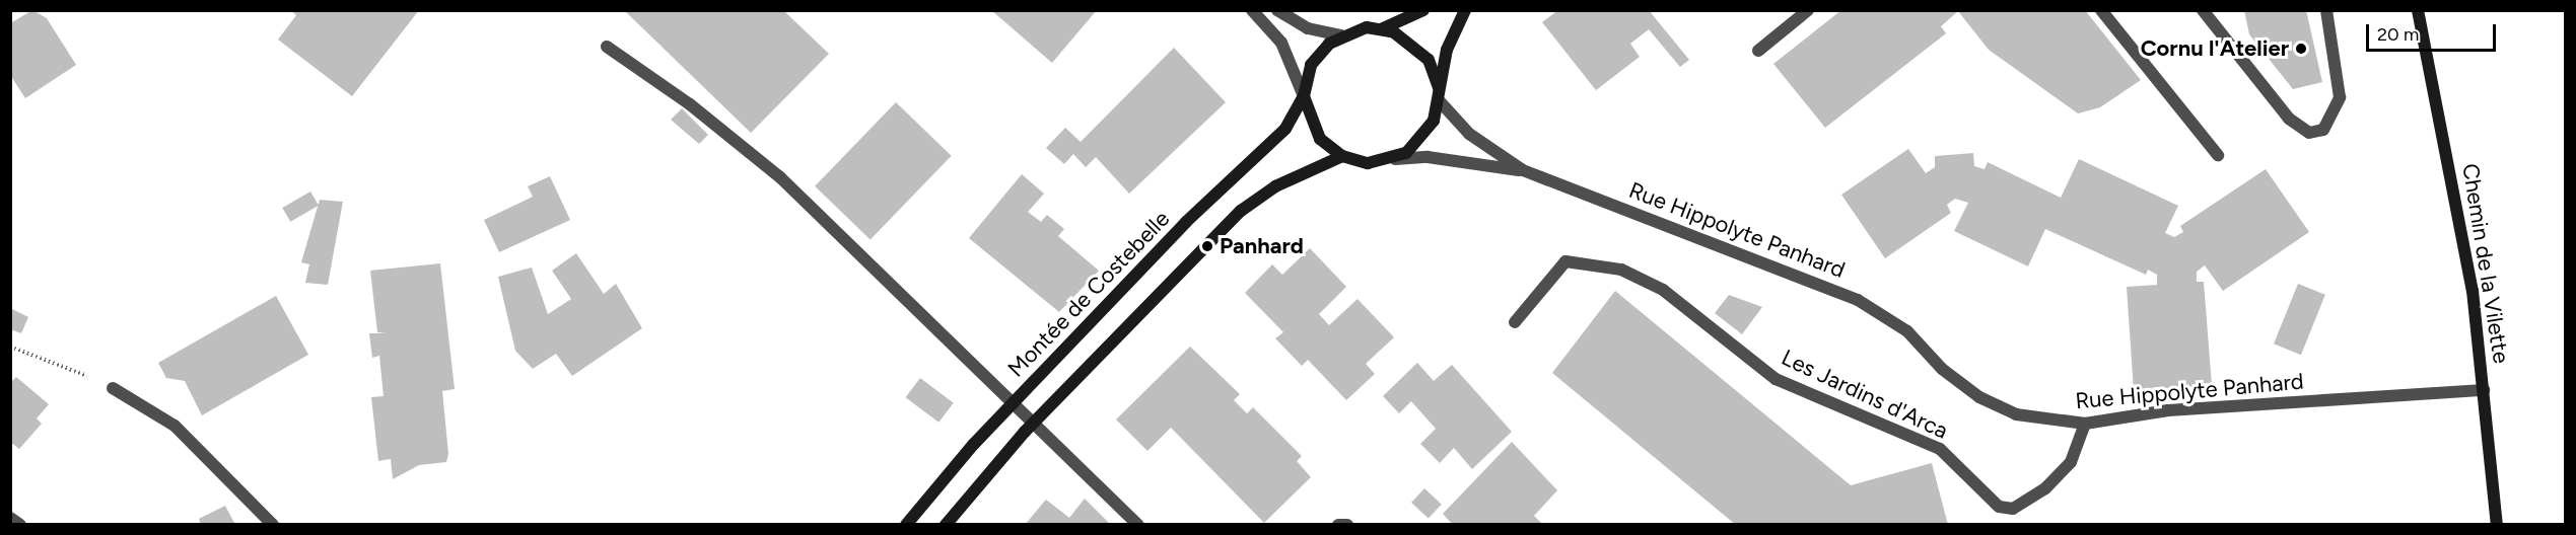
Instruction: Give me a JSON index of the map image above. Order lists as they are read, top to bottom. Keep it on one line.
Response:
{"streets":{"main road":["Chemin de la Vilette","Montée de Costebelle"],"street":["Rue Hippolyte Panhard","Les Jardins d'Arca"]},"crossings":[["Rue Hippolyte Panhard","Chemin de la Vilette"],["Rue Hippolyte Panhard","Montée de Costebelle"],["Rue Hippolyte Panhard","Les Jardins d'Arca"]],"places":["Cornu l'Atelier","Panhard"],"scale_bar":"20 m"}
